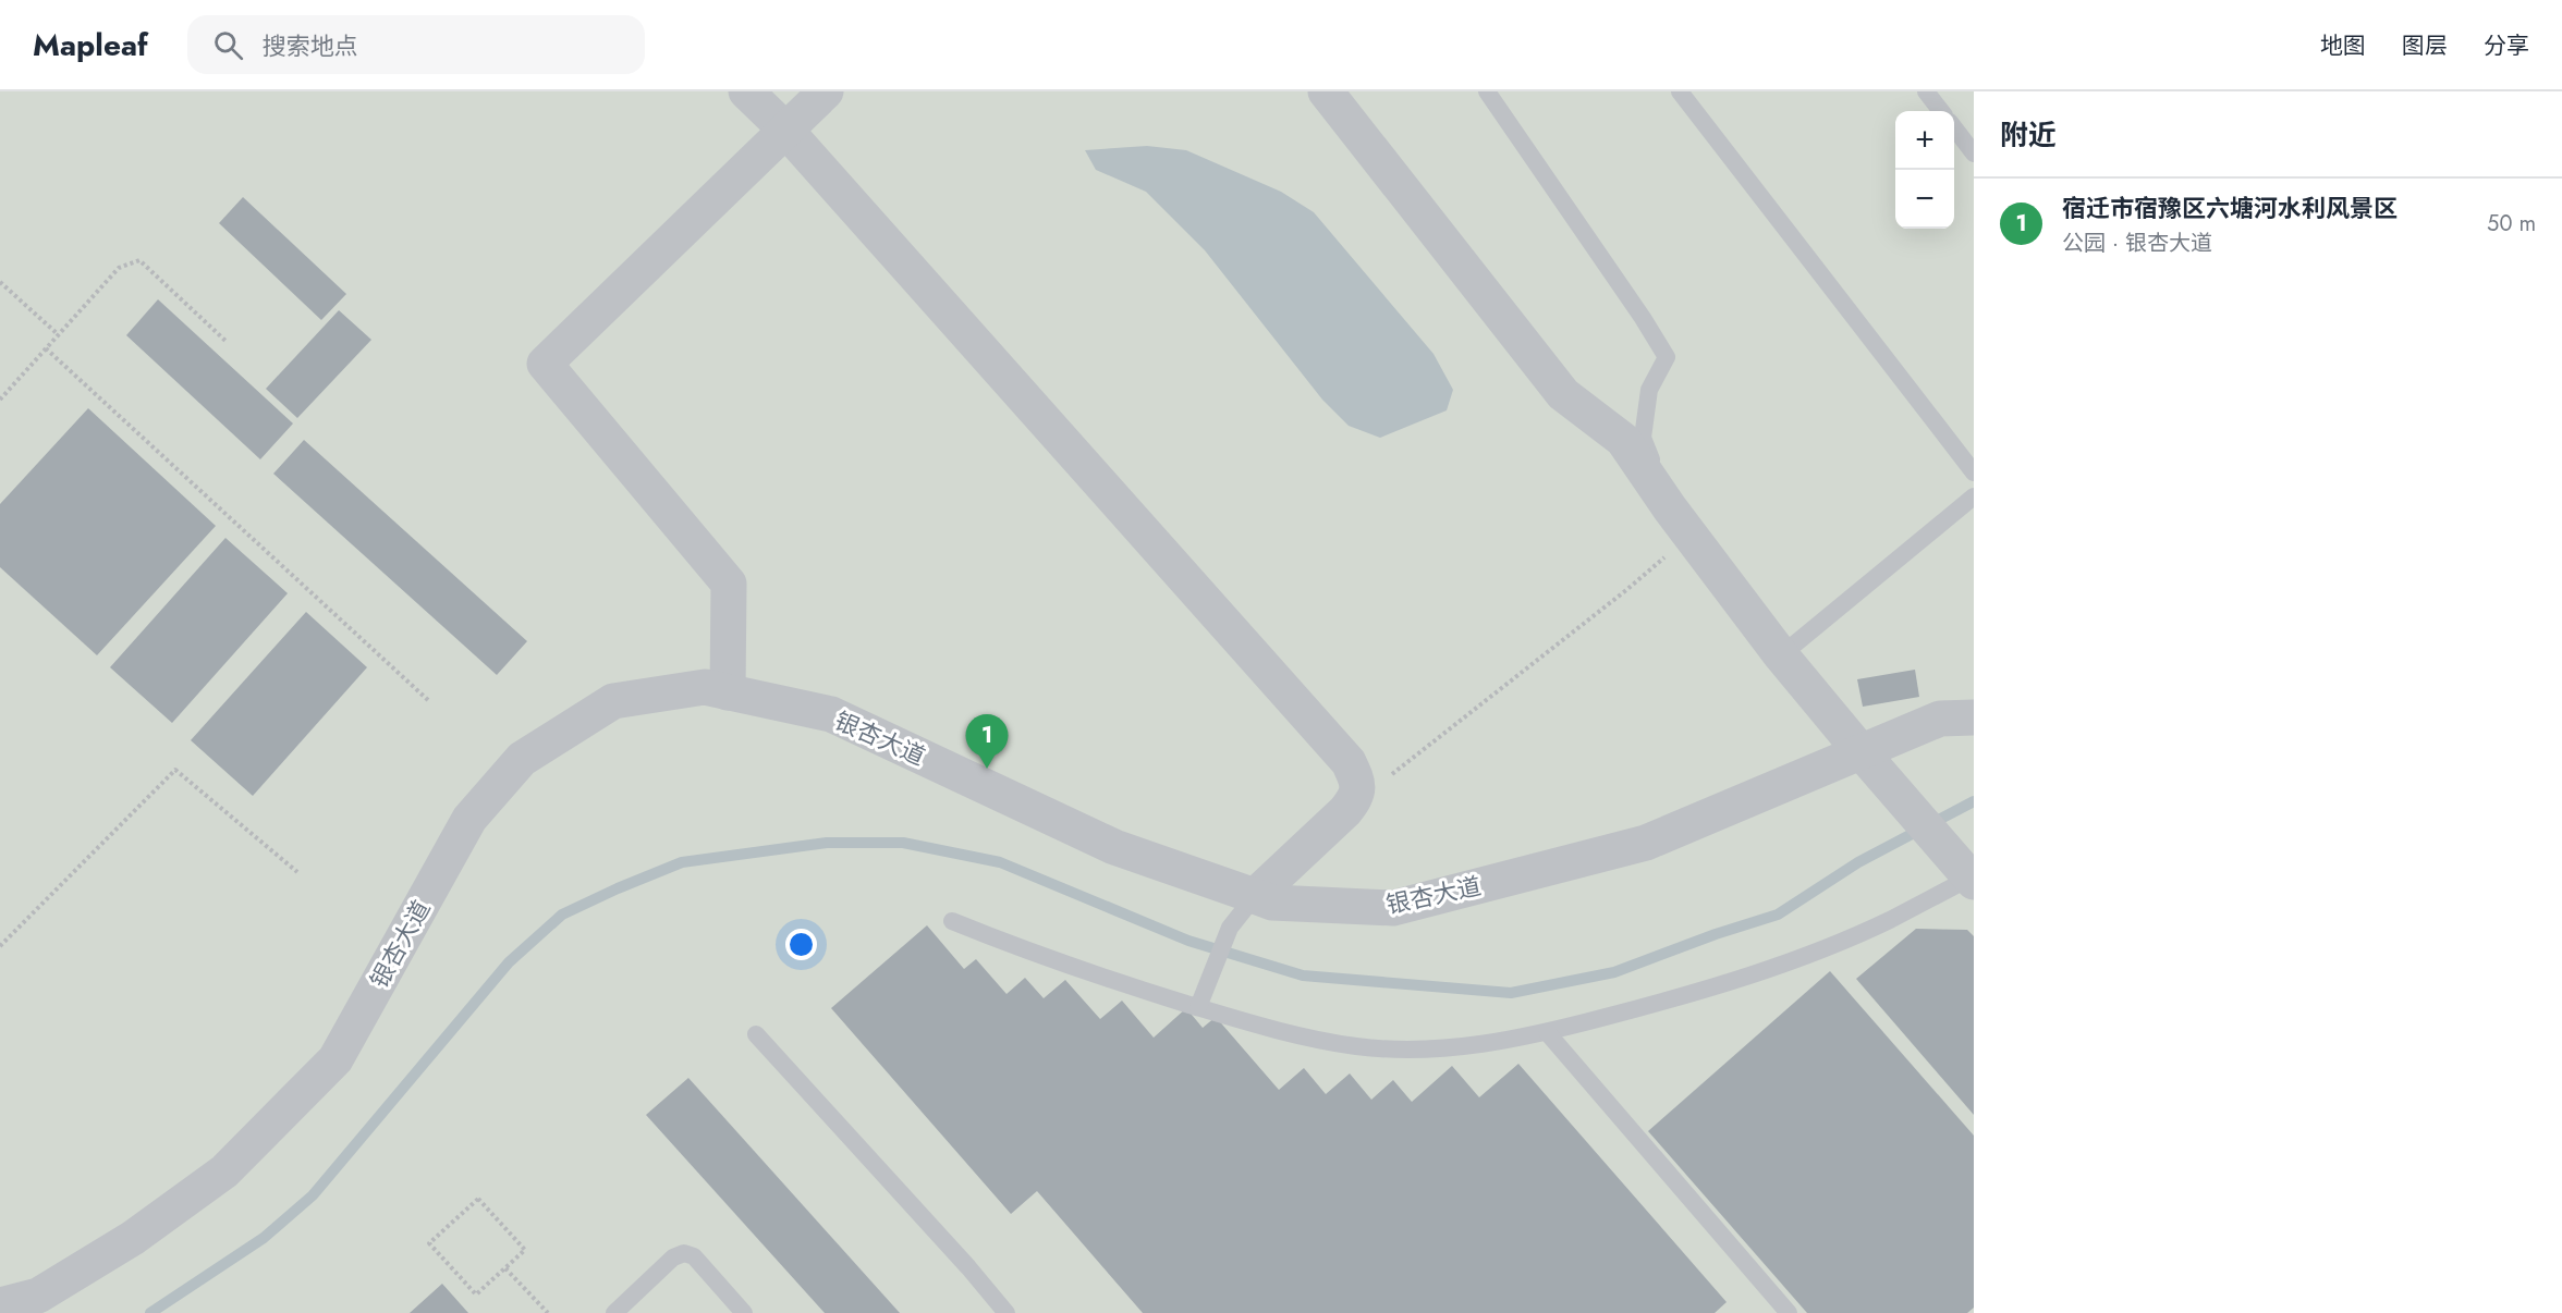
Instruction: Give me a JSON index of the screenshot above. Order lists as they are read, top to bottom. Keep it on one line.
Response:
{"streets":{"street":["银杏大道"]},"page":{"header":"Mapleaf","search":"搜索地点","nav":["地图","图层","分享"],"heading":"附近","map_buttons":["+","−"],"list":[{"mark":"1","name":"宿迁市宿豫区六塘河水利风景区","note":"公园 · 银杏大道","value":"50 m"}],"pins":"1"}}
